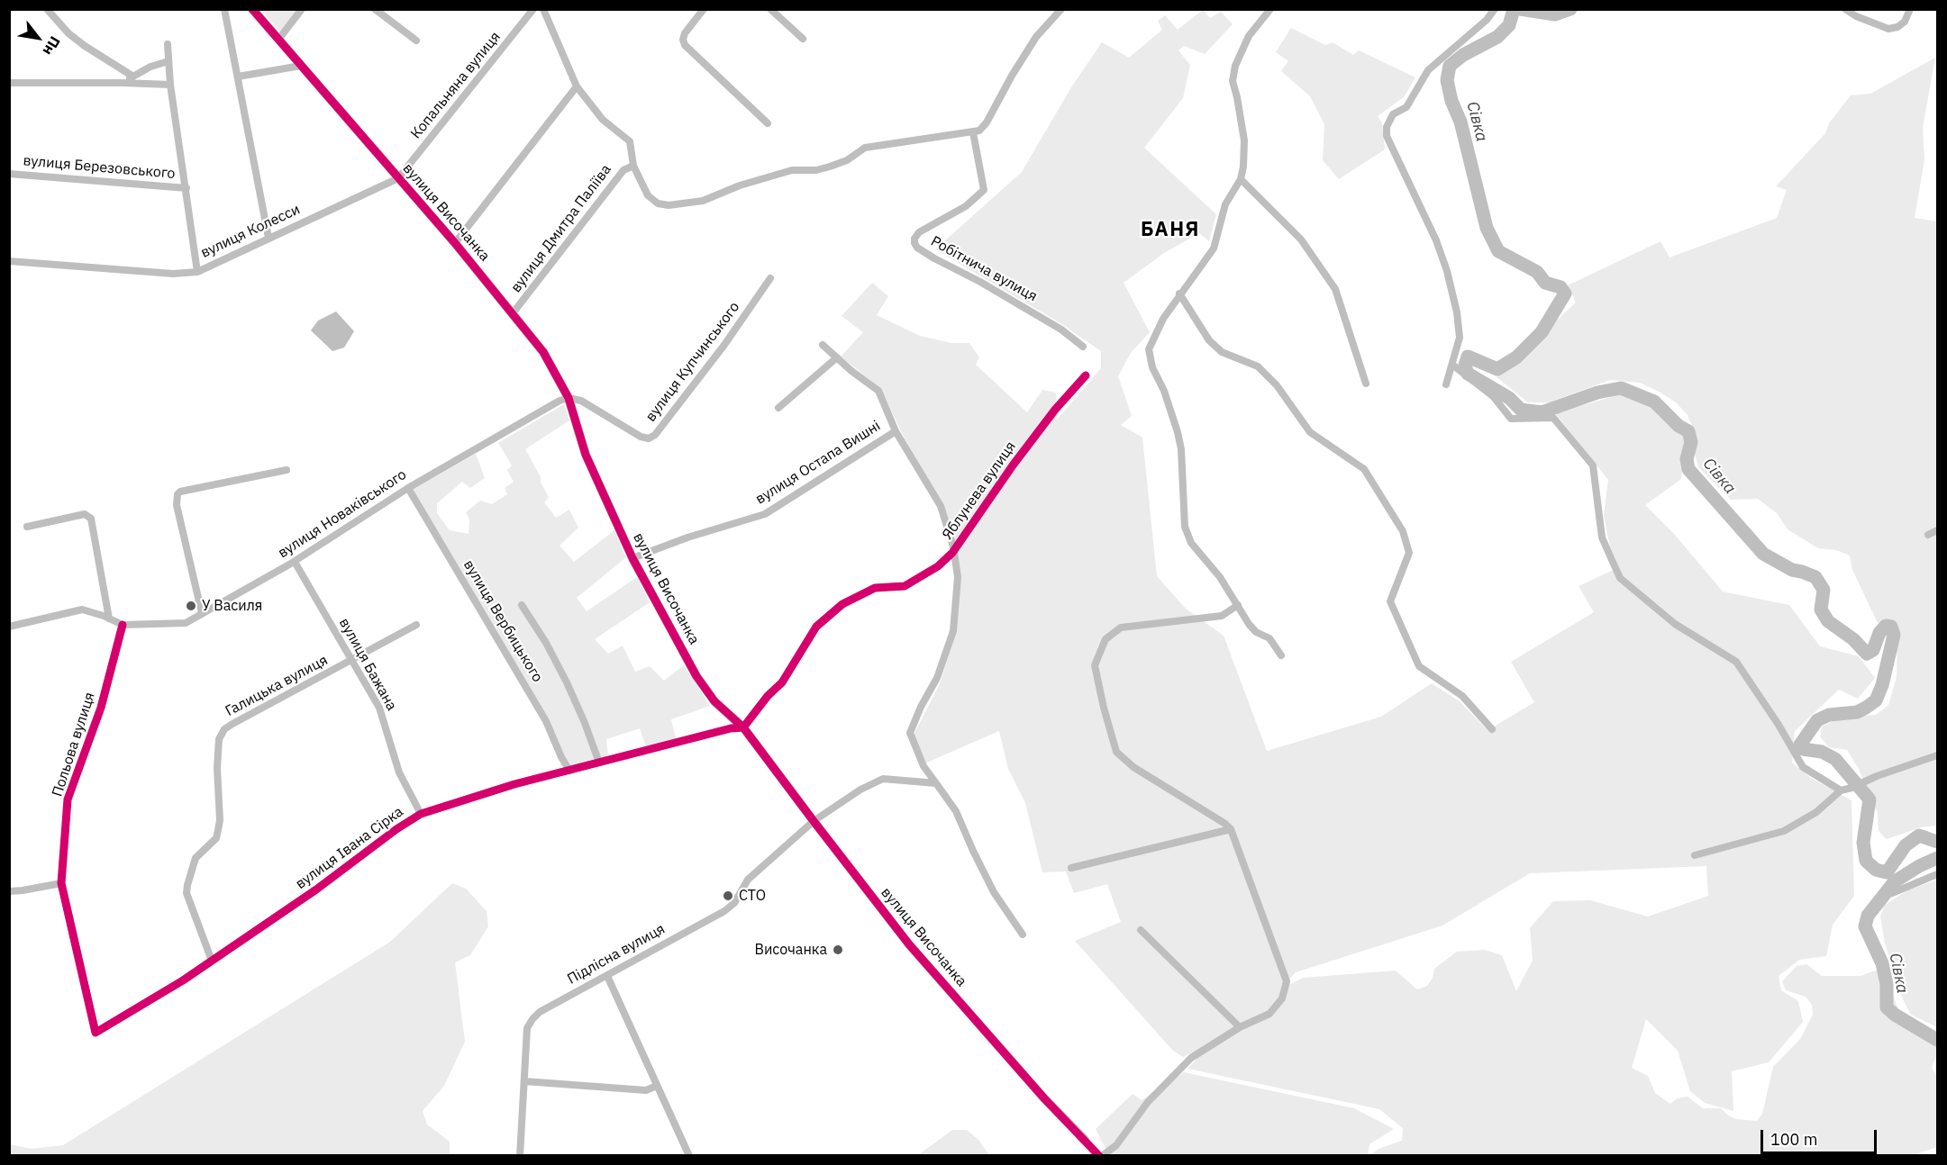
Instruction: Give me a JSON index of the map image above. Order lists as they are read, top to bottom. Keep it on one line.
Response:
{"streets":{"street":["Копальняна вулиця","вулиця Березовського","вулиця Височанка","вулиця Дмитра Паліїва","вулиця Колесси","Робітнича вулиця","вулиця Купчинського","вулиця Остапа Вишні","Яблунева вулиця","вулиця Новаківського","вулиця Вербицького","вулиця Бажана","Галицька вулиця","Польова вулиця","вулиця Івана Сірка","Підлісна вулиця"]},"crossings":[["Копальняна вулиця","вулиця Височанка"],["Копальняна вулиця","вулиця Колесси"],["вулиця Березовського","вулиця Колесси"],["вулиця Височанка","вулиця Дмитра Паліїва"],["вулиця Височанка","вулиця Колесси"],["вулиця Височанка","вулиця Купчинського"],["вулиця Височанка","вулиця Остапа Вишні"],["вулиця Височанка","Яблунева вулиця"],["вулиця Височанка","вулиця Новаківського"],["вулиця Височанка","вулиця Івана Сірка"],["вулиця Височанка","Підлісна вулиця"],["вулиця Купчинського","вулиця Новаківського"],["Яблунева вулиця","вулиця Івана Сірка"],["вулиця Новаківського","вулиця Вербицького"],["вулиця Новаківського","вулиця Бажана"],["вулиця Новаківського","Польова вулиця"],["вулиця Вербицького","вулиця Івана Сірка"],["вулиця Бажана","Галицька вулиця"],["вулиця Бажана","вулиця Івана Сірка"],["Галицька вулиця","вулиця Івана Сірка"],["Польова вулиця","вулиця Івана Сірка"]],"districts":["БАНЯ"],"water":["Сівка"],"places":["У Василя","СТО","Височанка"],"scale_bar":"100 m","north":"bottom right"}
